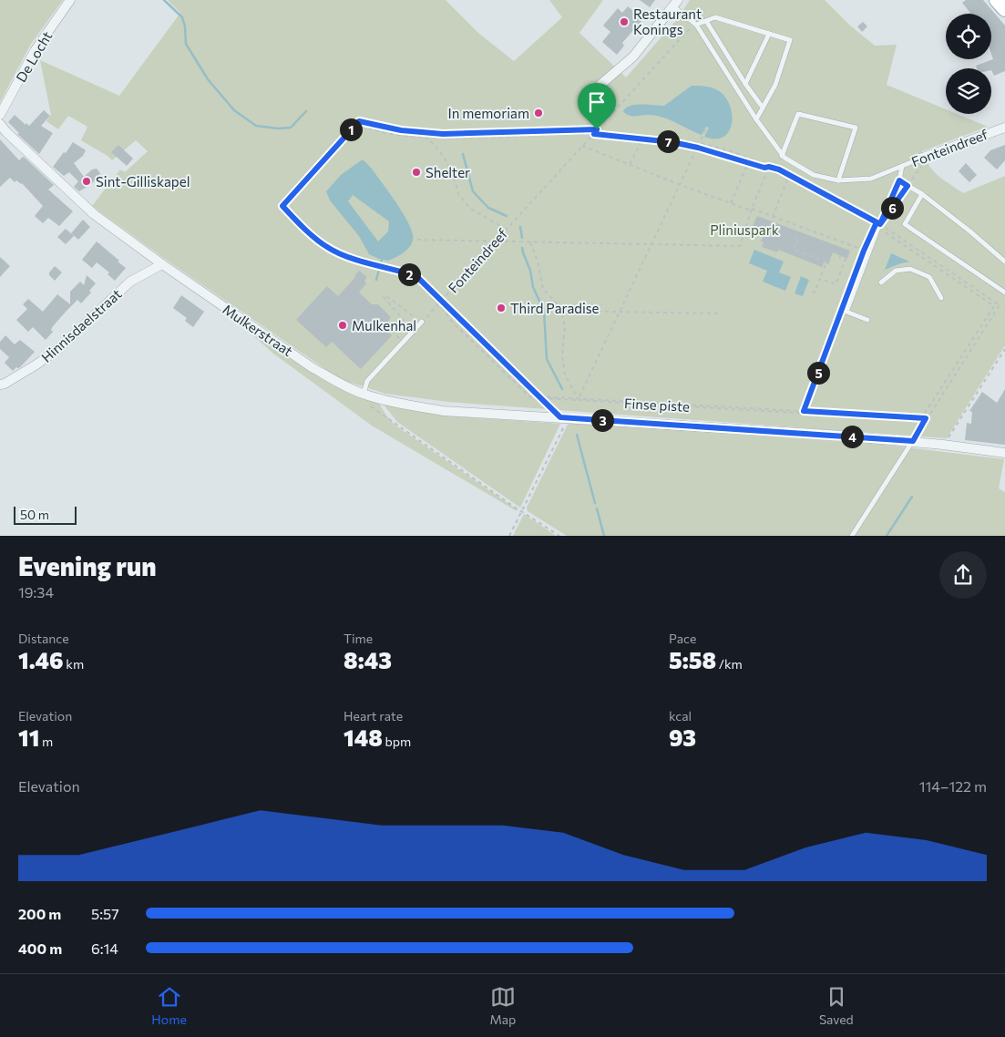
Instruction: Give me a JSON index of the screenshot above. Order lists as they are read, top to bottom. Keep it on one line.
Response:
{"streets":{"street":["De Locht","Fonteindreef","Hinnisdaelstraat","Mulkerstraat"],"path":["Finse piste"]},"crossings":[["Fonteindreef","Finse piste"],["Hinnisdaelstraat","Mulkerstraat"]],"parks":["Pliniuspark"],"places":["Restaurant Konings","In memoriam","Shelter","Sint-Gilliskapel","Third Paradise","Mulkenhal"],"scale_bar":"50 m","page":{"pins":["1","7","6","2","5","3","4"],"scale":"50 m","heading":["Evening run","19:34"],"stats":[["Distance","1.46 km"],["Time","8:43"],["Pace","5:58 /km"],["Elevation","11 m"],["Heart rate","148 bpm"],["kcal","93"]],"chart":["Elevation","114–122 m"],"list":[{"name":"200 m","note":"5:57"},{"name":"400 m","note":"6:14"}],"tabs":["Home","Map","Saved"]}}
